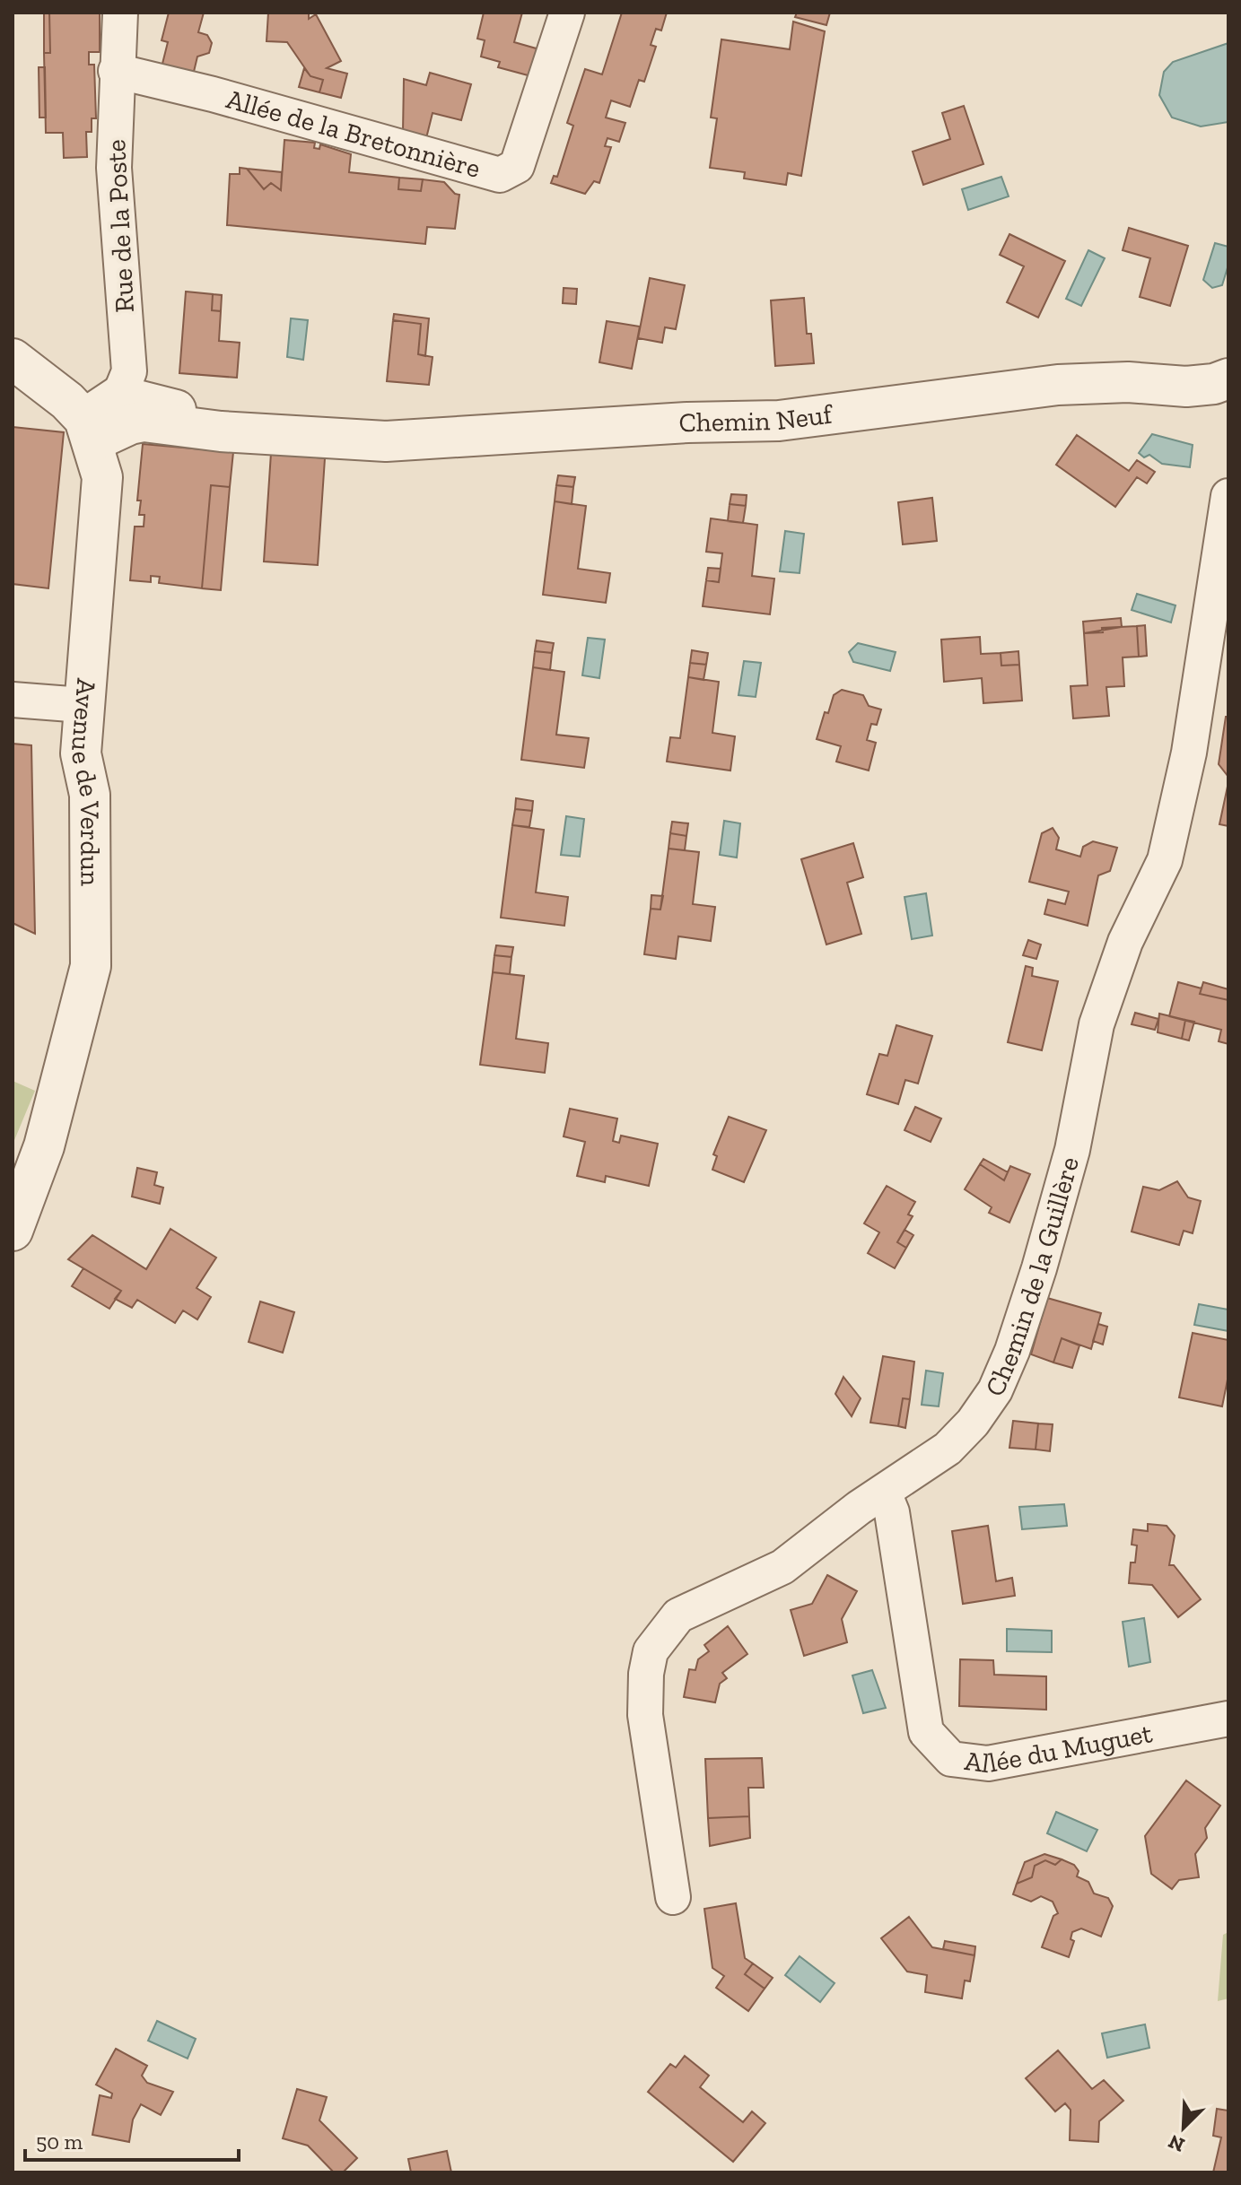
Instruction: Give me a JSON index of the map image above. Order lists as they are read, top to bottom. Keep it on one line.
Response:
{"streets":{"street":["Allée de la Bretonnière","Rue de la Poste","Chemin Neuf","Avenue de Verdun","Chemin de la Guillère","Allée du Muguet"]},"crossings":[["Allée de la Bretonnière","Rue de la Poste"],["Rue de la Poste","Chemin Neuf"],["Chemin Neuf","Avenue de Verdun"],["Chemin de la Guillère","Allée du Muguet"]],"scale_bar":"50 m","north":"bottom left"}
